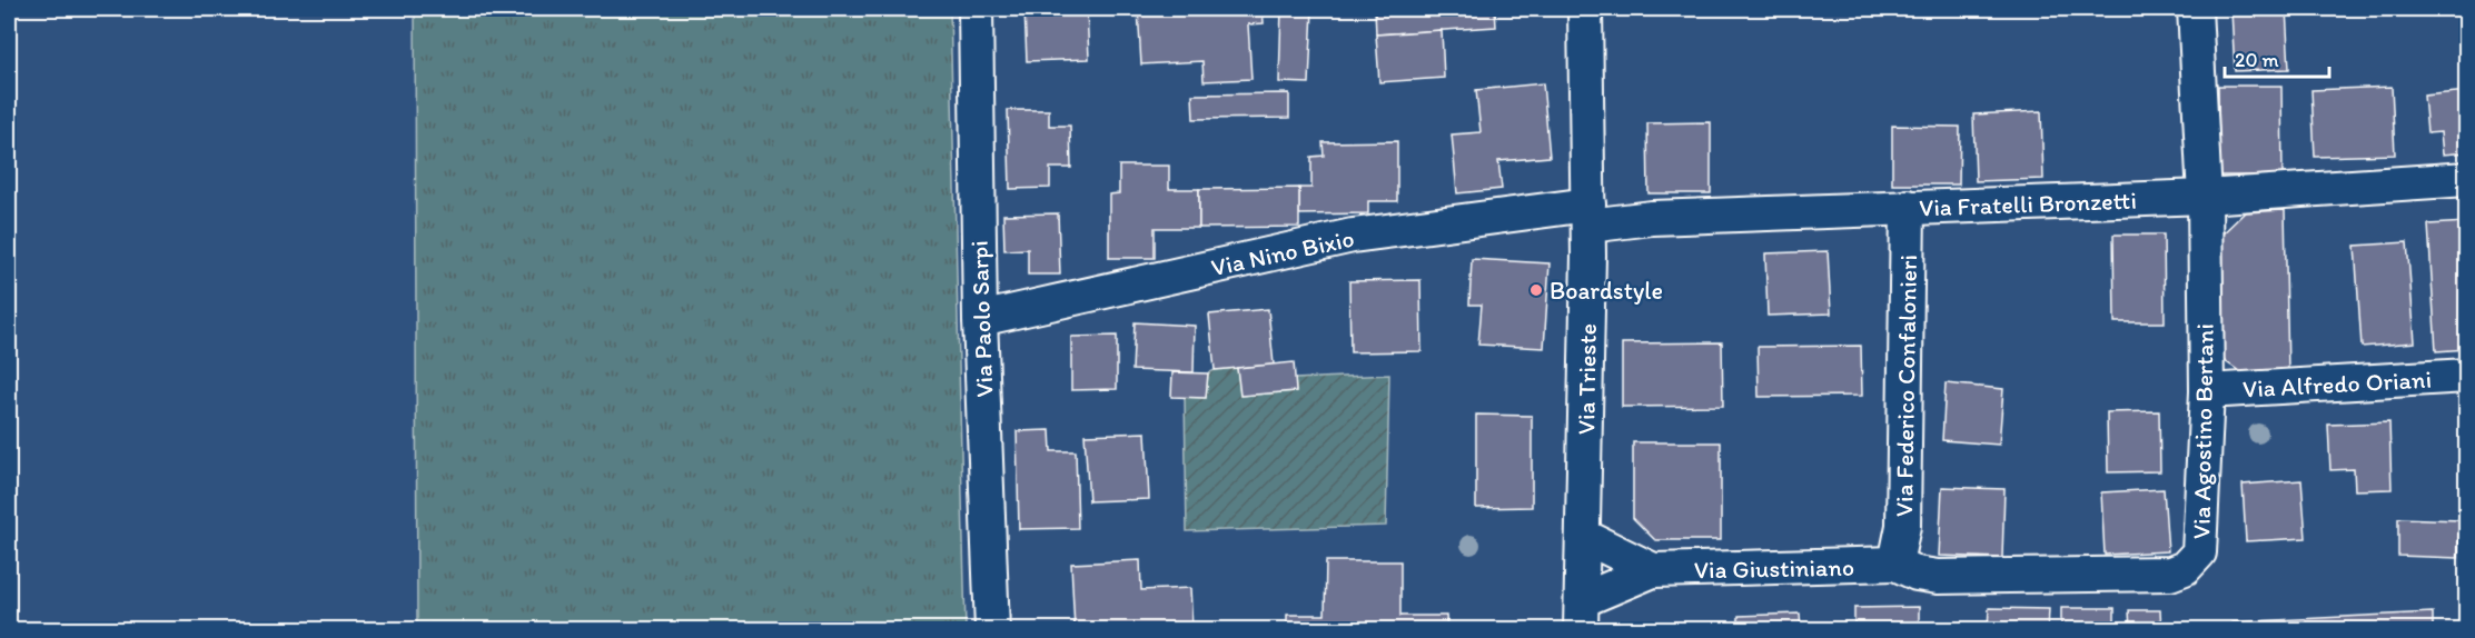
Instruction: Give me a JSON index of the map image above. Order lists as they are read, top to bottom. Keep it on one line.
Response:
{"streets":{"street":["Via Fratelli Bronzetti","Via Nino Bixio","Via Paolo Sarpi","Via Trieste","Via Alfredo Oriani","Via Federico Confalonieri","Via Agostino Bertani","Via Giustiniano"]},"crossings":[["Via Fratelli Bronzetti","Via Nino Bixio"],["Via Fratelli Bronzetti","Via Trieste"],["Via Fratelli Bronzetti","Via Federico Confalonieri"],["Via Fratelli Bronzetti","Via Agostino Bertani"],["Via Nino Bixio","Via Paolo Sarpi"],["Via Nino Bixio","Via Trieste"],["Via Trieste","Via Giustiniano"],["Via Alfredo Oriani","Via Agostino Bertani"],["Via Federico Confalonieri","Via Agostino Bertani"],["Via Federico Confalonieri","Via Giustiniano"],["Via Agostino Bertani","Via Giustiniano"]],"places":["Boardstyle"],"scale_bar":"20 m"}
